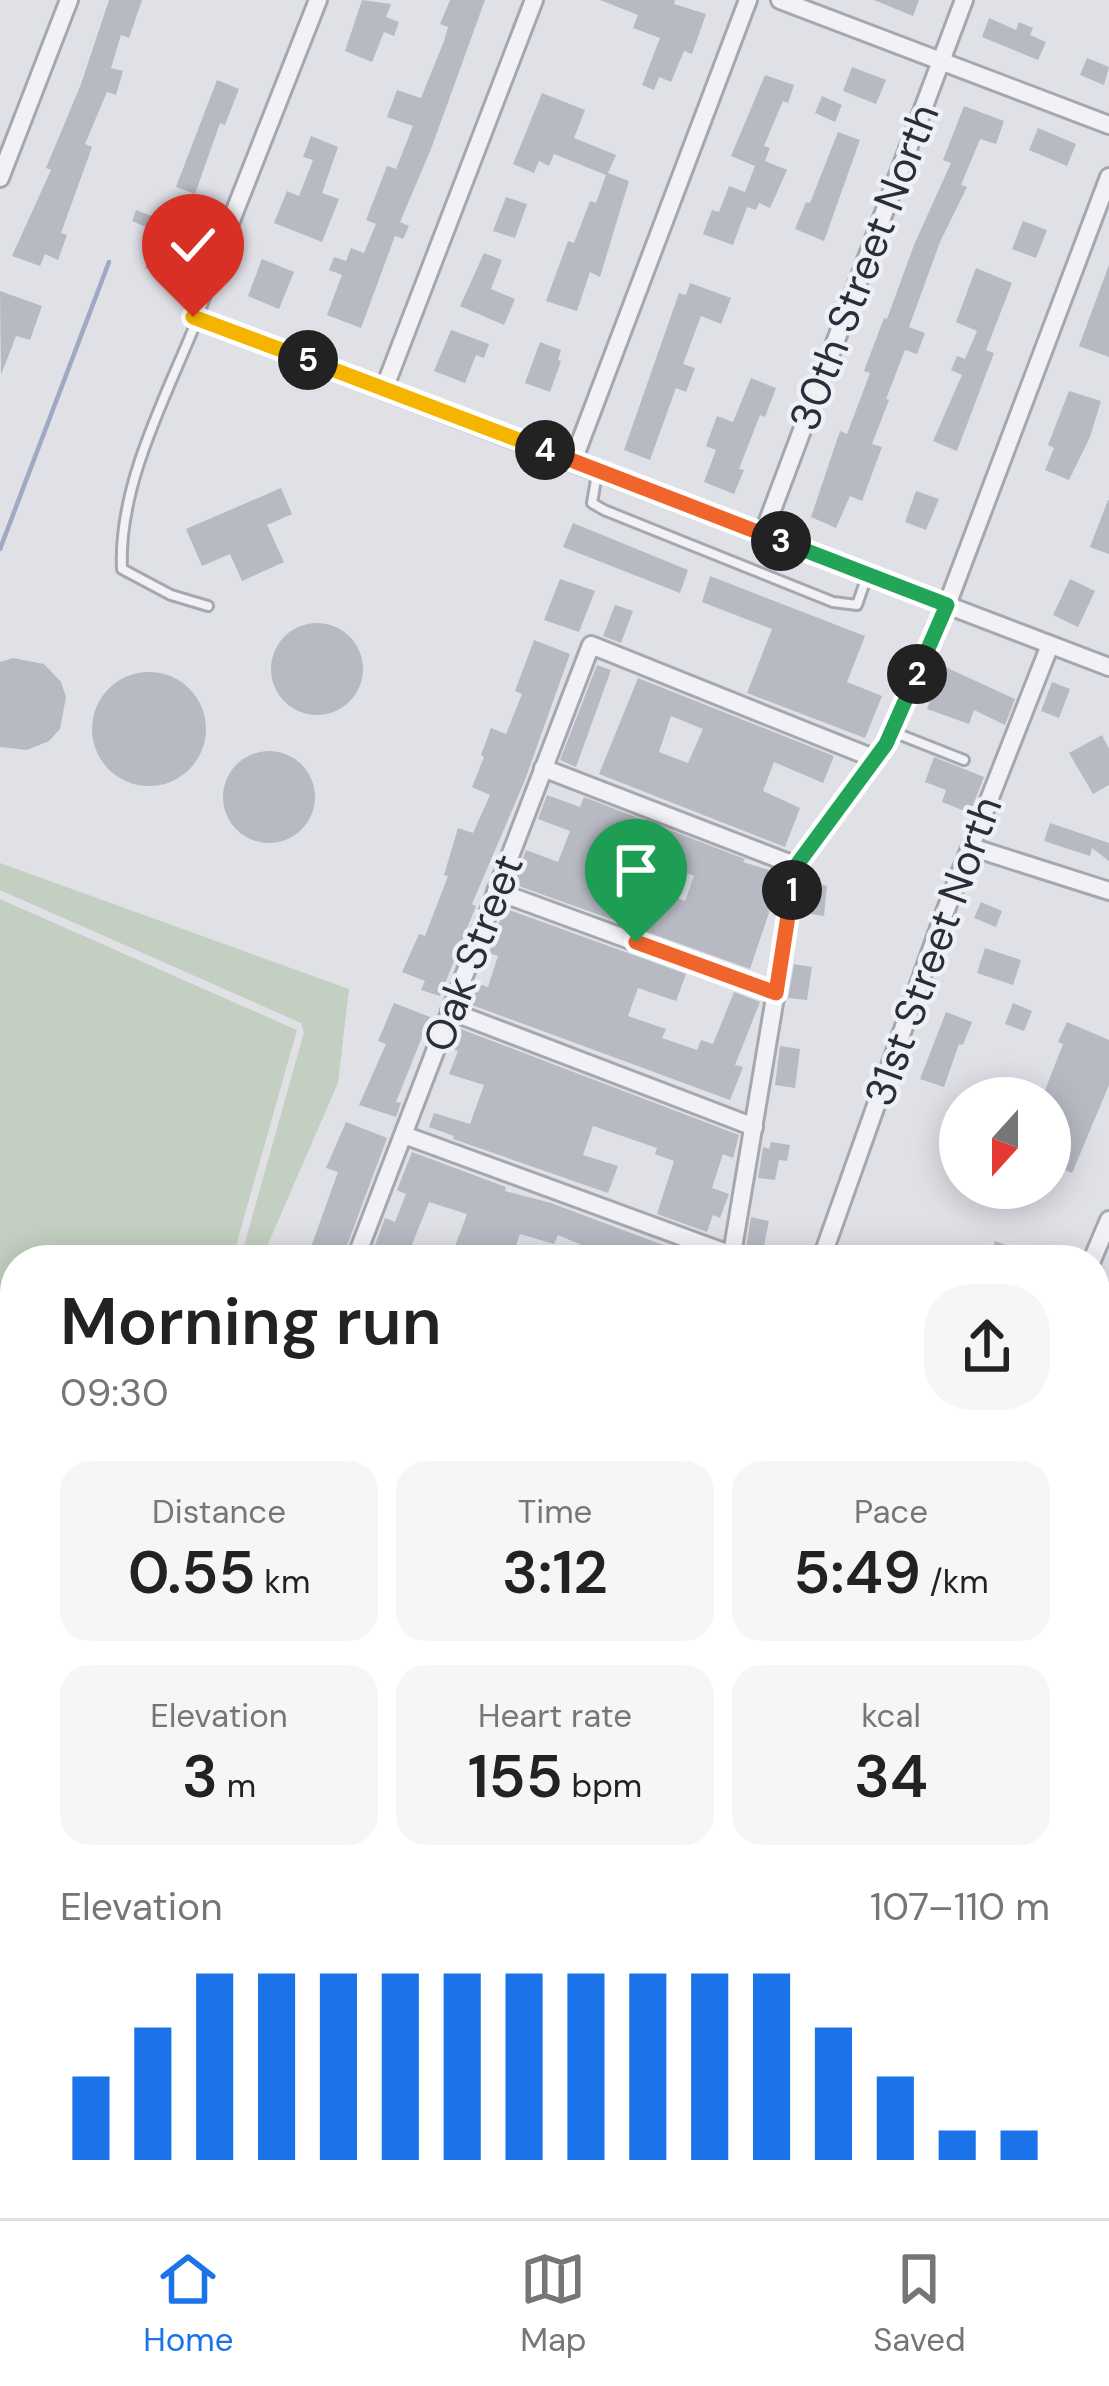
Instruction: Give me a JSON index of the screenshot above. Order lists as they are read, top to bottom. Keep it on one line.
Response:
{"streets":{"street":["30th Street North","31st Street North","Oak Street"]},"north":"bottom","page":{"pins":["5","4","3","2","1"],"heading":["Morning run","09:30"],"stats":[["Distance","0.55 km"],["Time","3:12"],["Pace","5:49 /km"],["Elevation","3 m"],["Heart rate","155 bpm"],["kcal","34"]],"chart":["Elevation","107–110 m"],"tabs":["Home","Map","Saved"]}}
